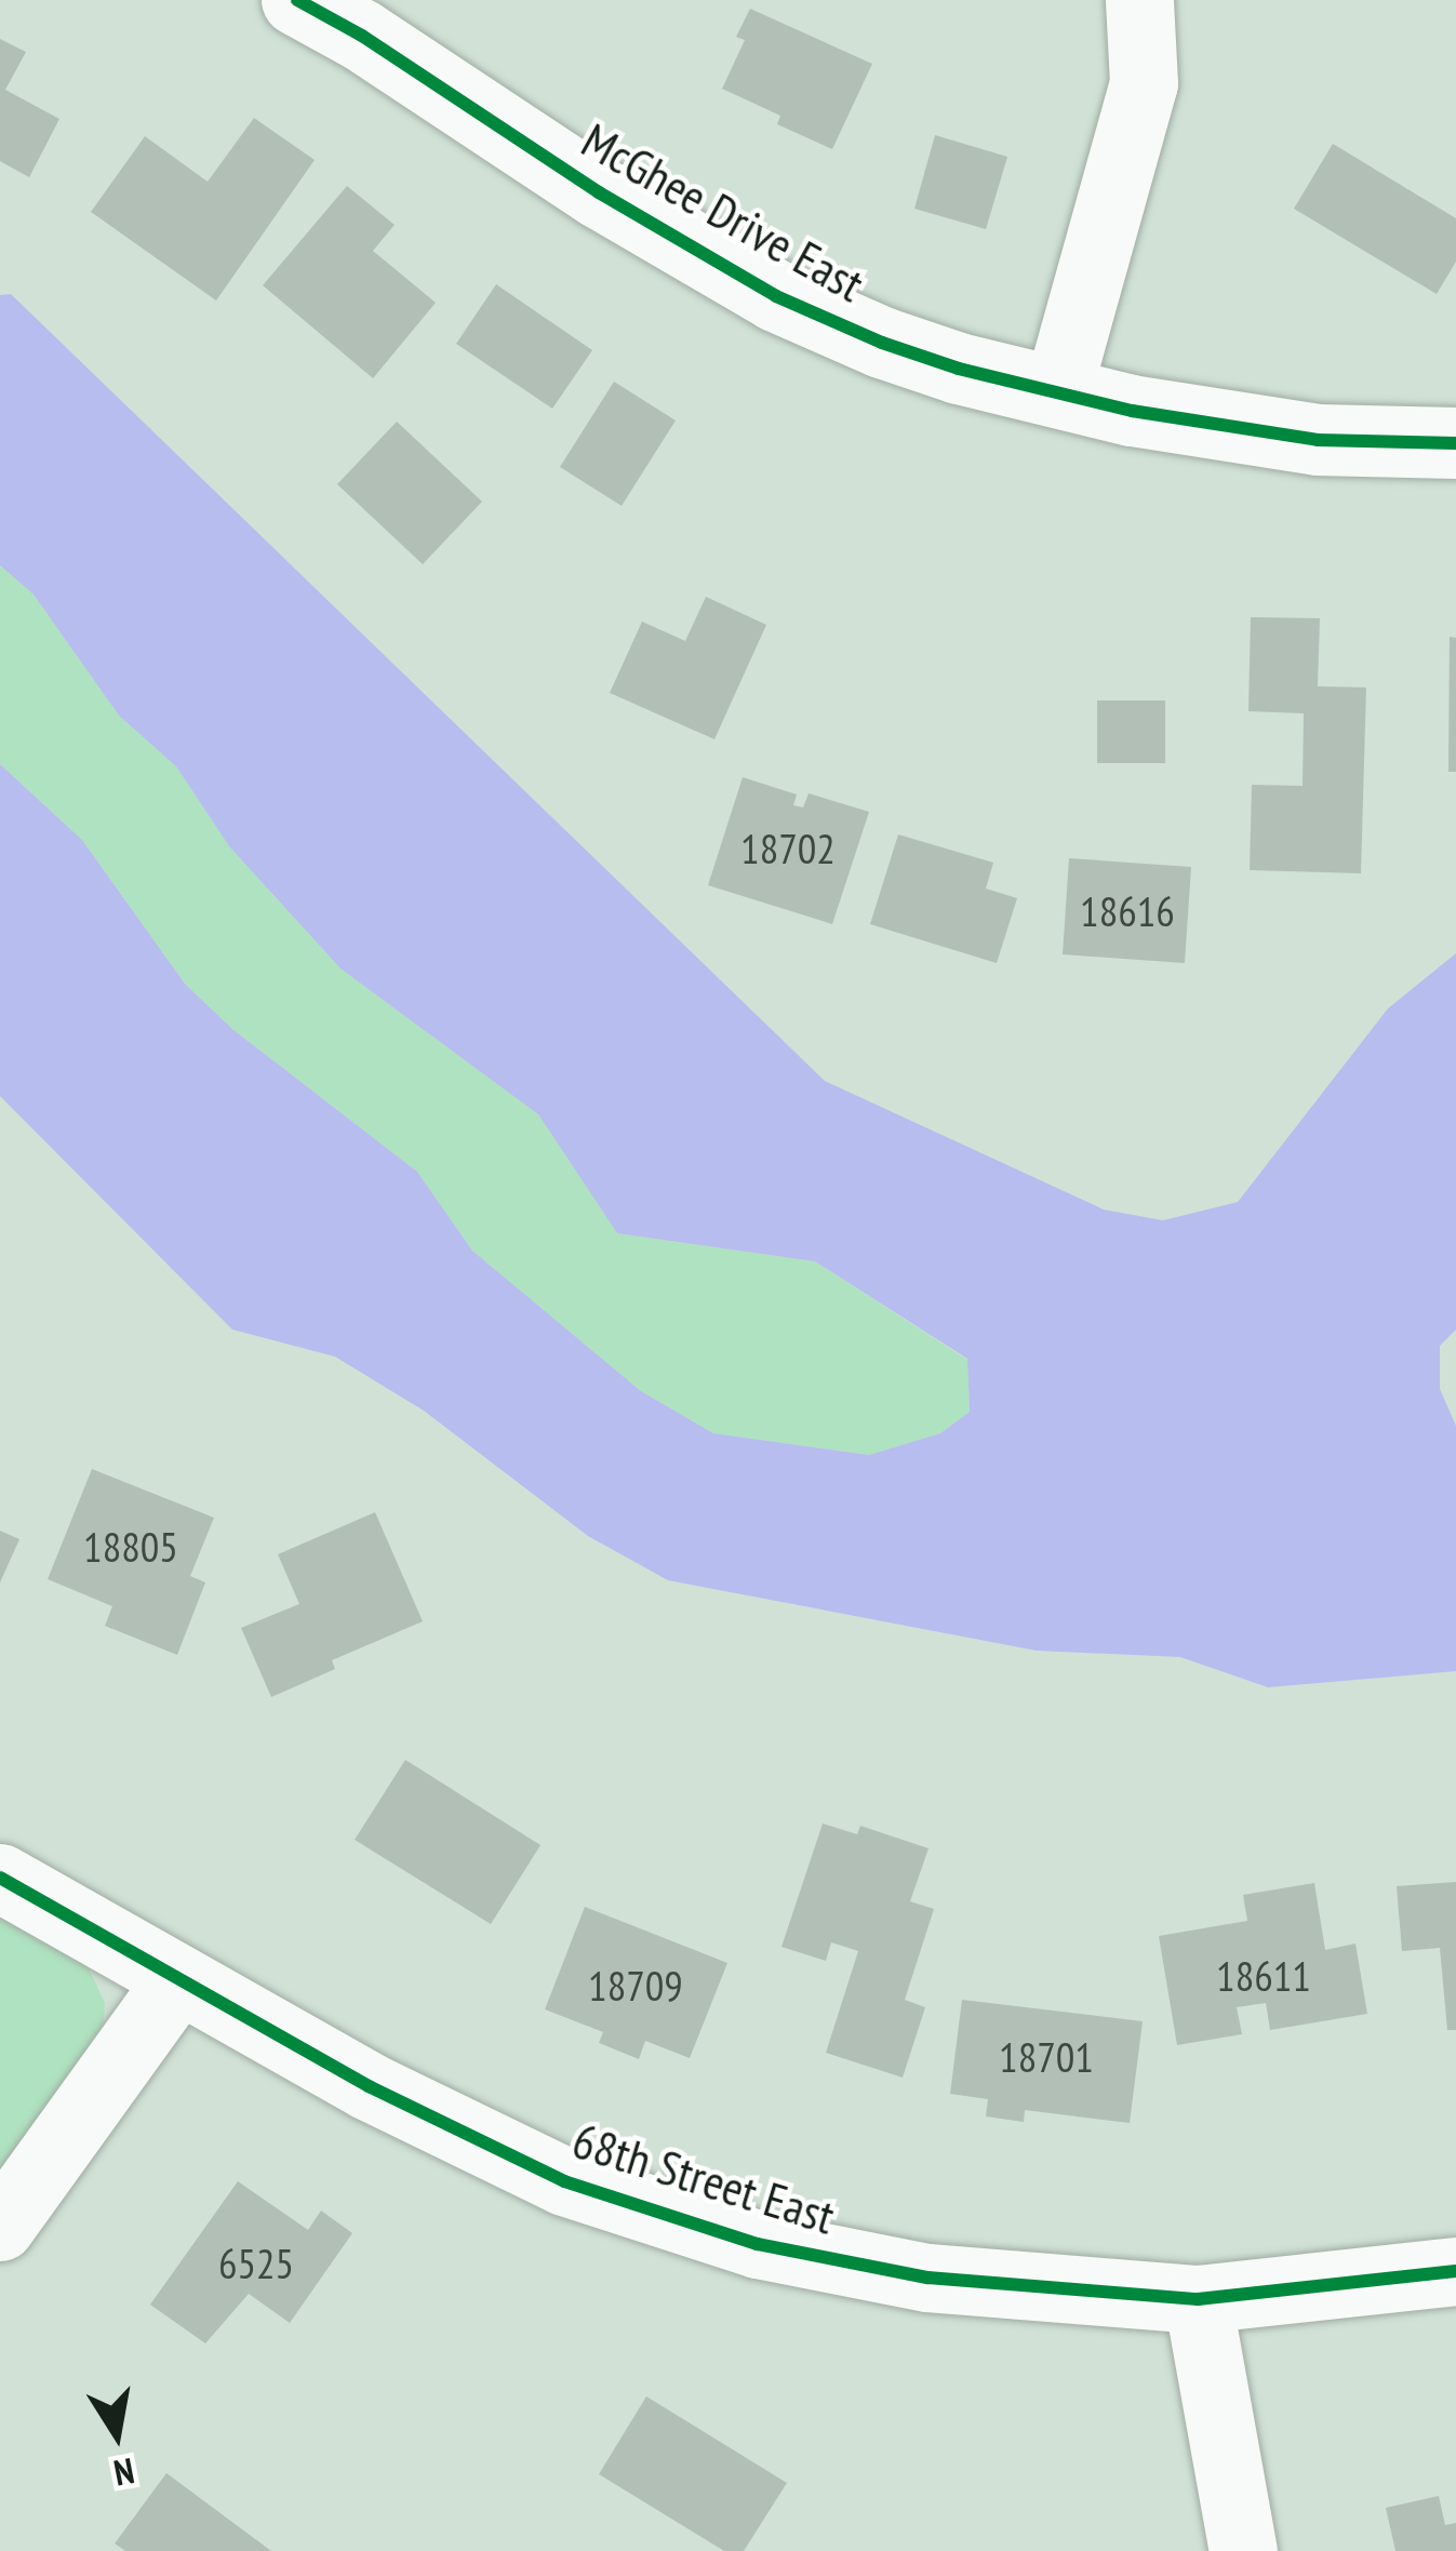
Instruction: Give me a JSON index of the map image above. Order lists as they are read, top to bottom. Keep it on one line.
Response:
{"streets":{"street":["McGhee Drive East","68th Street East"]},"house_numbers":["18702","18616","18805","18611","18709","18701","6525"],"north":"bottom"}
